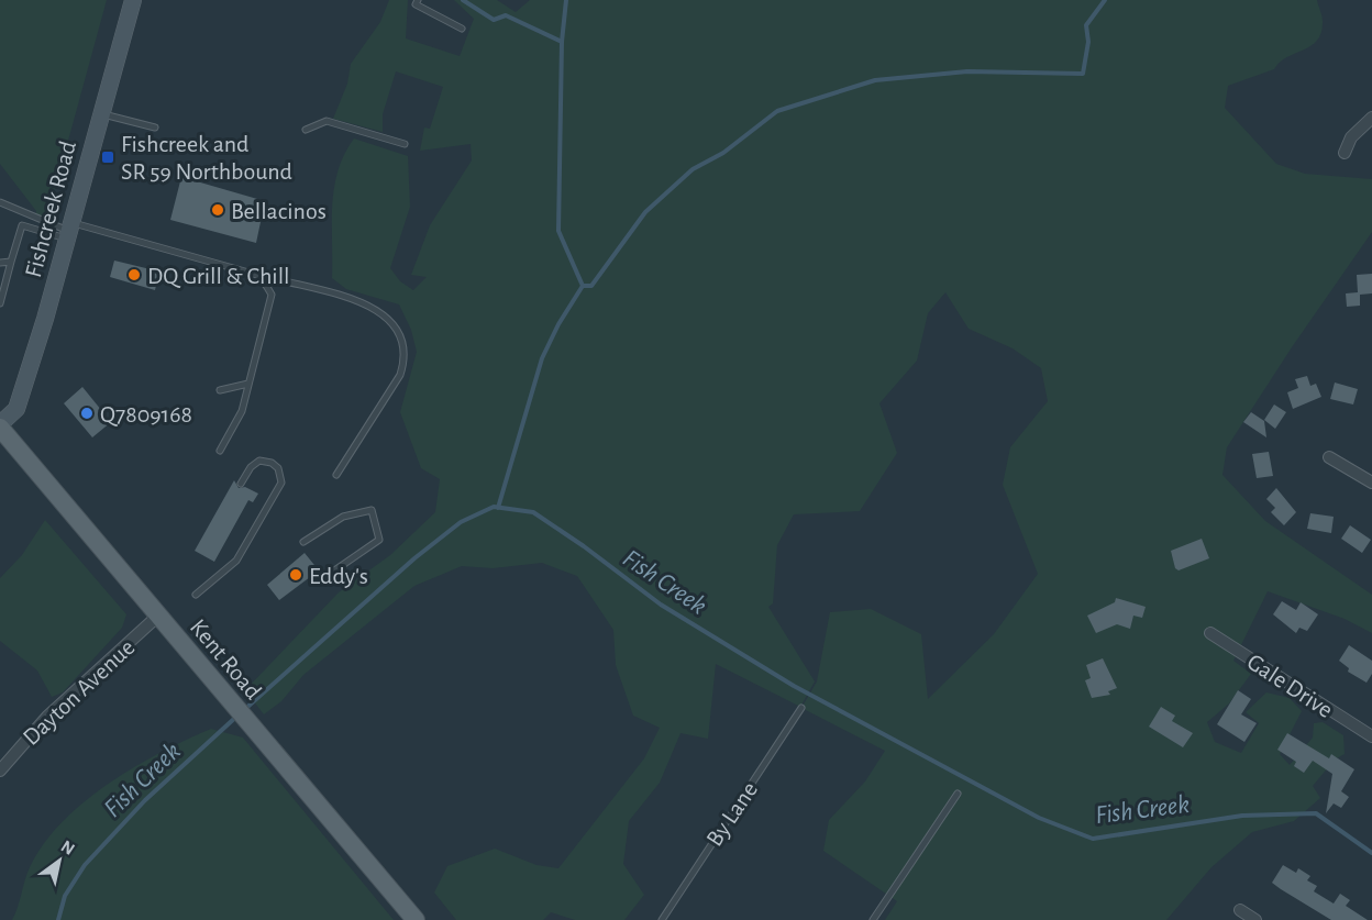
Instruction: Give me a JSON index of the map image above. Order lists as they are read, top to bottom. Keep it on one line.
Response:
{"streets":{"main road":["Fishcreek Road","Kent Road"],"street":["Gale Drive","Dayton Avenue"],"lane":["By Lane"]},"crossings":[["Fishcreek Road","Kent Road"],["Kent Road","Dayton Avenue"]],"water":["Fish Creek"],"places":{"transit":["Fishcreek and SR 59 Northbound"],"other":["Bellacinos","DQ Grill & Chill","Q7809168","Eddy's"]},"north":"top right"}
